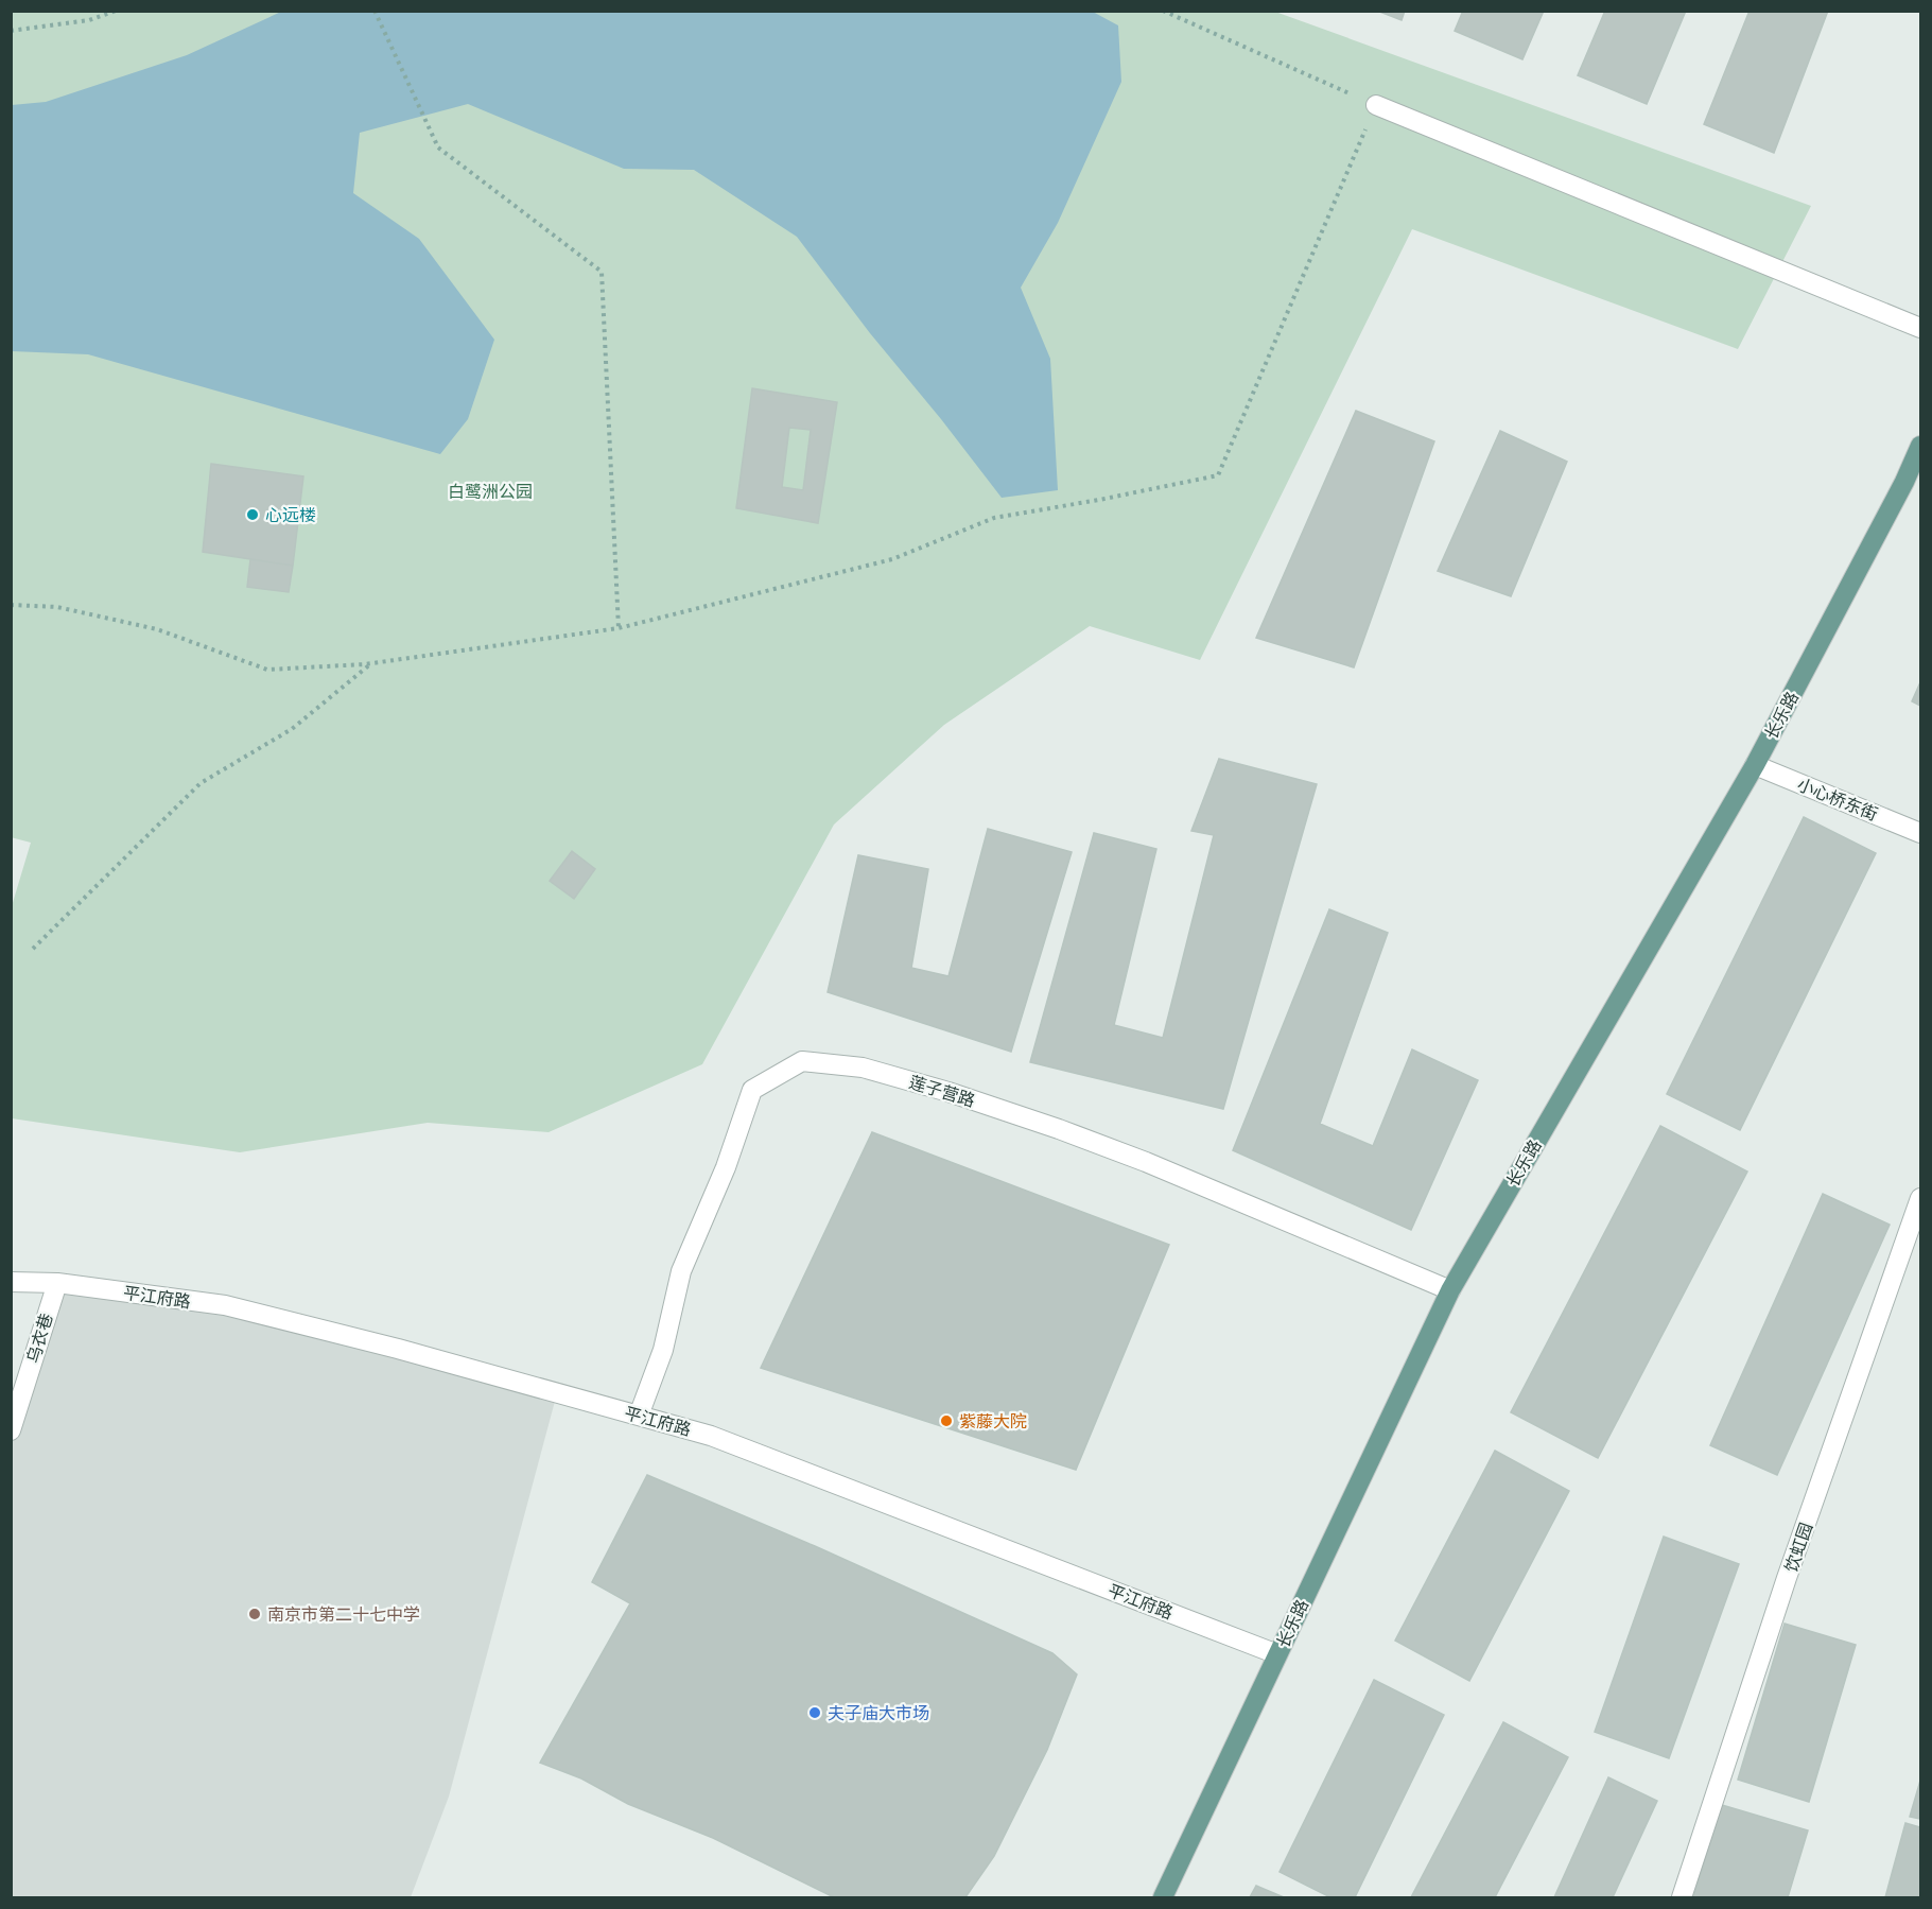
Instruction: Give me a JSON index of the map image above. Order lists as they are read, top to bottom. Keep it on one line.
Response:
{"streets":{"main road":["长乐路"],"street":["小心桥东街","莲子营路","平江府路","乌衣巷","饮虹园"]},"crossings":[["长乐路","小心桥东街"],["长乐路","莲子营路"],["长乐路","平江府路"],["莲子营路","平江府路"],["平江府路","乌衣巷"]],"parks":["白鹭洲公园"],"places":["心远楼","紫藤大院","南京市第二十七中学","夫子庙大市场"]}
